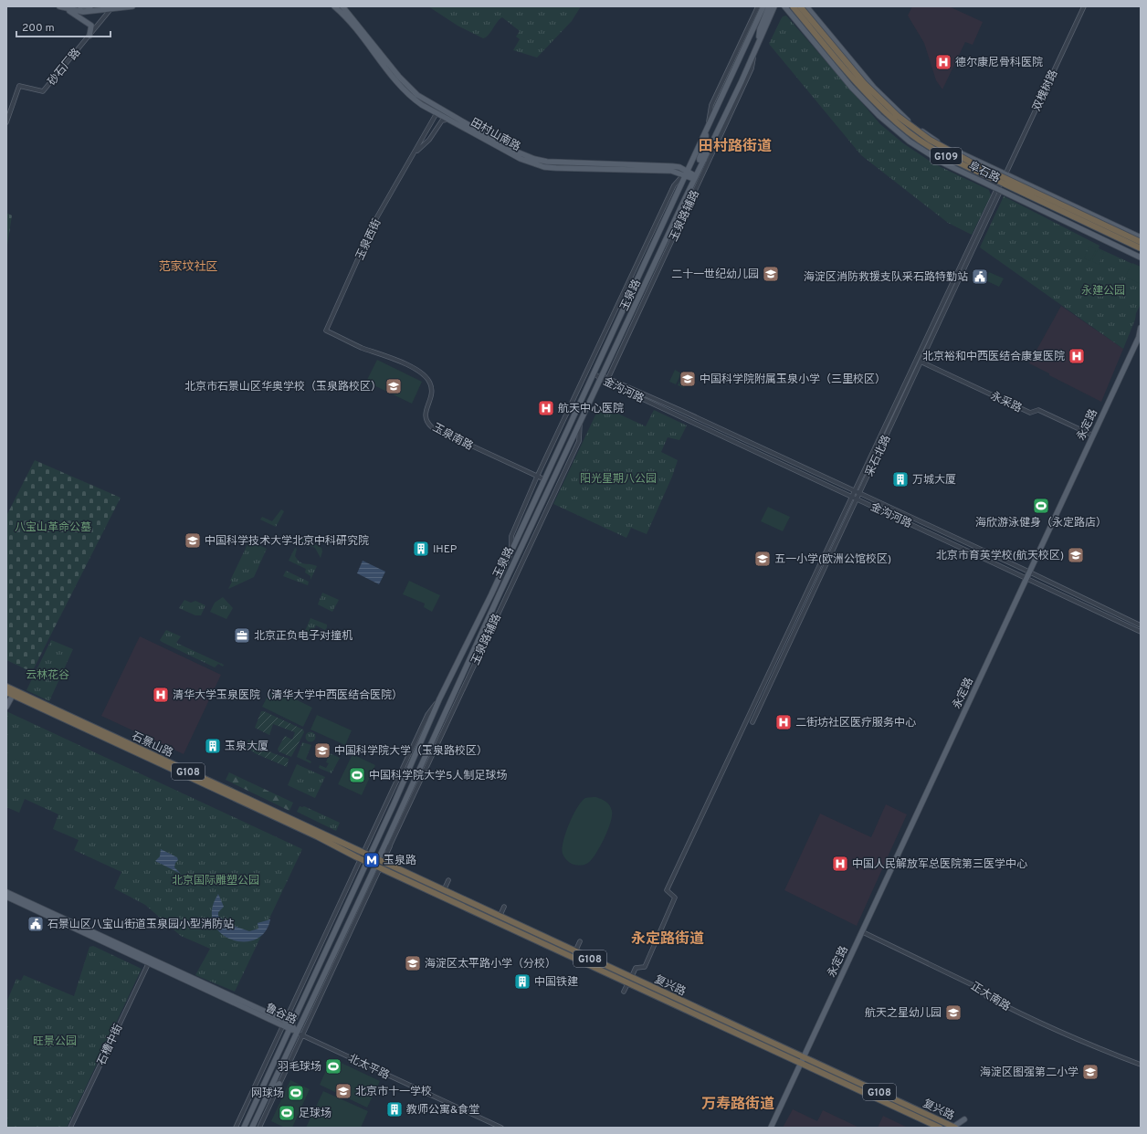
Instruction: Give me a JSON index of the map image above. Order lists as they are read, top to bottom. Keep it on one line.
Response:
{"streets":{"highway":["G109","阜石路","石景山路","G108","复兴路"],"main road":["田村山南路","玉泉路","永定路","鲁谷路"],"street":["砂石厂路","双槐树路","玉泉路辅路","玉泉西街","金沟河路","永采路","玉泉南路","采石北路","正大南路","石槽中街","北太平路"]},"crossings":[["双槐树路","阜石路"],["双槐树路","采石北路"],["田村山南路","玉泉西街"],["田村山南路","玉泉路"],["阜石路","采石北路"],["玉泉路辅路","玉泉路"],["玉泉路辅路","金沟河路"],["玉泉西街","玉泉南路"],["玉泉路","金沟河路"],["玉泉路","玉泉南路"],["玉泉路","石景山路"],["玉泉路","G108"],["玉泉路","复兴路"],["玉泉路","鲁谷路"],["玉泉路","北太平路"],["金沟河路","永定路"],["金沟河路","采石北路"],["永采路","永定路"],["永采路","采石北路"],["永定路","复兴路"],["永定路","正大南路"],["采石北路","复兴路"],["石景山路","G108"],["G108","复兴路"],["鲁谷路","石槽中街"],["鲁谷路","北太平路"]],"districts":["田村路街道","范家坟社区","永定路街道","万寿路街道"],"parks":["永建公园","阳光星期八公园","八宝山革命公墓","云林花谷","北京国际雕塑公园","旺景公园"],"places":{"hospital":["德尔康尼骨科医院","北京裕和中西医结合康复医院","航天中心医院","清华大学玉泉医院（清华大学中西医结合医院）","二街坊社区医疗服务中心","中国人民解放军总医院第三医学中心"],"school or university":["二十一世纪幼儿园","中国科学院附属玉泉小学（三里校区）","北京市石景山区华奥学校（玉泉路校区）","中国科学技术大学北京中科研究院","北京市育英学校(航天校区)","五一小学(欧洲公馆校区)","中国科学院大学（玉泉路校区）","海淀区太平路小学（分校）","航天之星幼儿园","海淀区图强第二小学","北京市十一学校"],"public building":["海淀区消防救援支队采石路特勤站","石景山区八宝山街道玉泉园小型消防站"],"building":["万城大厦","IHEP","玉泉大厦","中国铁建","教师公寓&食堂"],"sports":["海欣游泳健身（永定路店）","中国科学院大学5人制足球场","羽毛球场","网球场","足球场"],"office":["北京正负电子对撞机"],"metro station":["玉泉路"]},"scale_bar":"200 m"}
